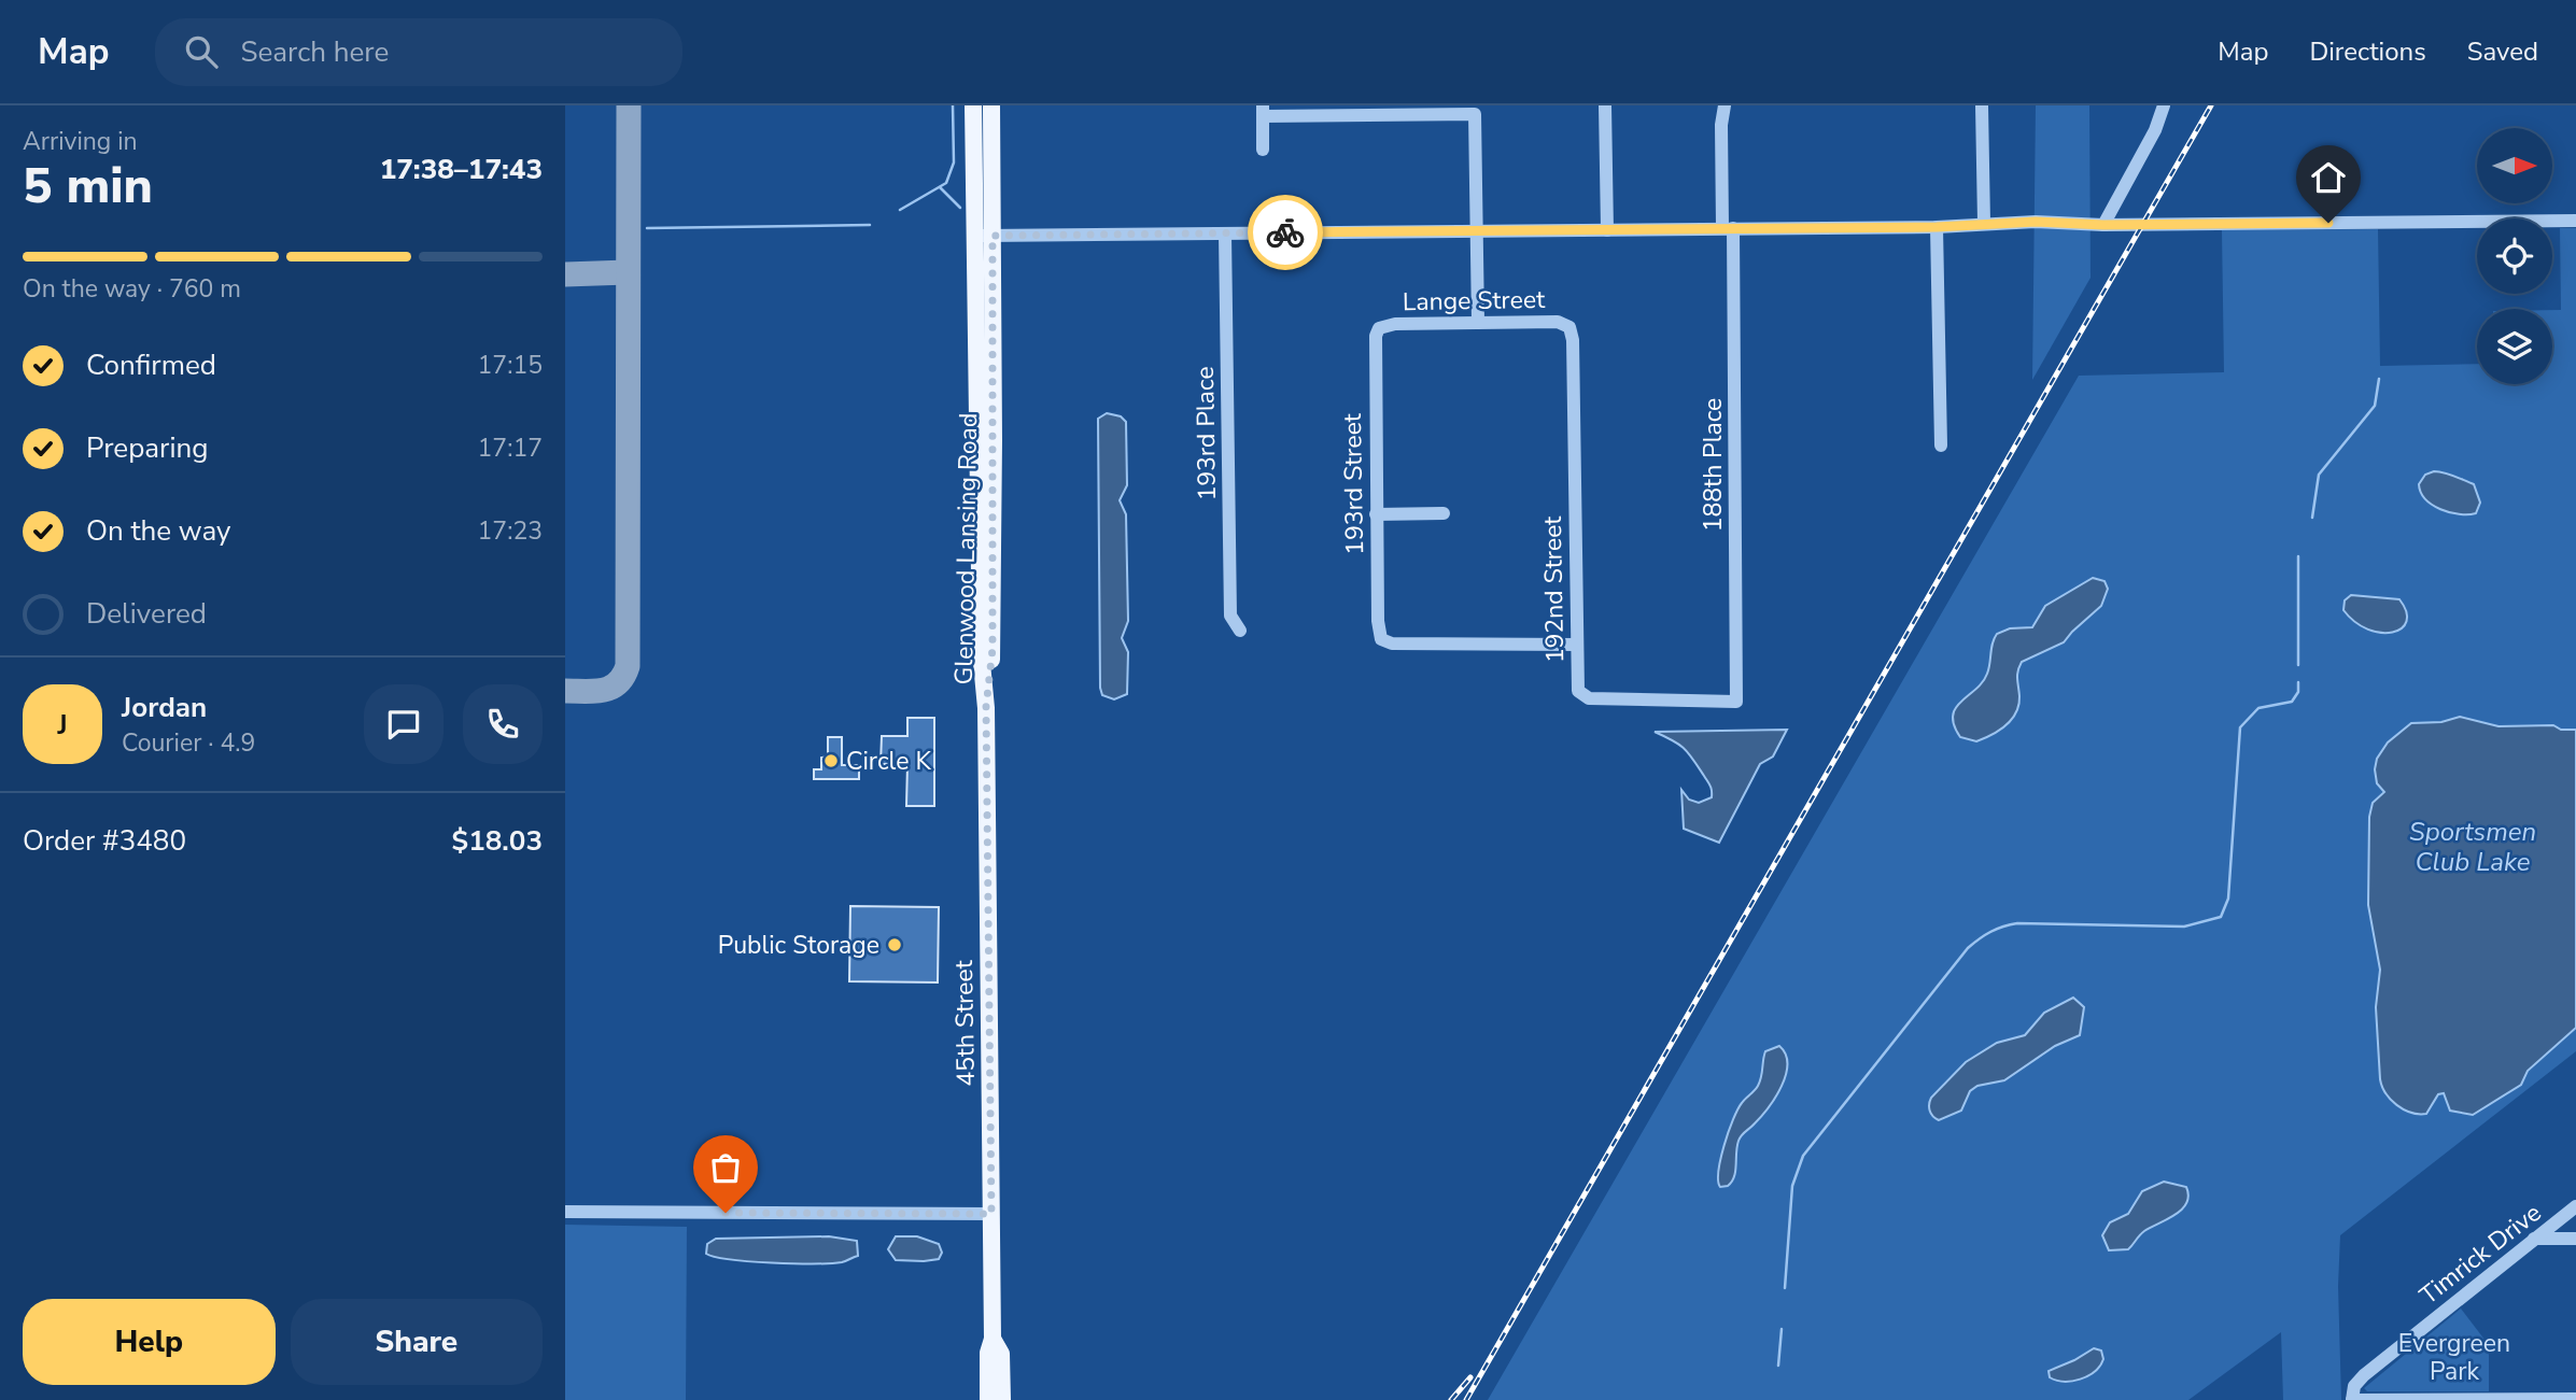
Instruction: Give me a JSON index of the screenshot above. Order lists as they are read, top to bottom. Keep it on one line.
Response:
{"streets":{"main road":["Glenwood Lansing Road","45th Street"],"street":["Lange Street","193rd Place","188th Place","193rd Street","192nd Street","Timrick Drive"]},"crossings":[["Lange Street","193rd Street"],["Lange Street","192nd Street"],["188th Place","192nd Street"],["193rd Street","192nd Street"],["Glenwood Lansing Road","45th Street"]],"water":["Sportsmen Club Lake"],"parks":["Evergreen Park"],"places":["Circle K","Public Storage"],"north":"right","page":{"header":"Map","search":"Search here","nav":["Map","Directions","Saved"],"heading":["5 min","Arriving in","17:38–17:43"],"panel":["Jordan","Courier · 4.9","Order #3480","$18.03"],"bar":"On the way · 760 m","list":[["Confirmed","17:15"],["Preparing","17:17"],["On the way","17:23"],"Delivered"],"round":"J","buttons":["Help","Share"]}}
